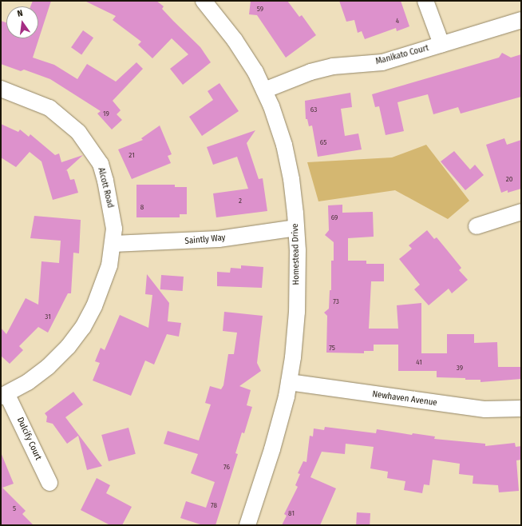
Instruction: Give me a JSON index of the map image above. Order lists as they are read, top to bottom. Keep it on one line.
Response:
{"streets":{"street":["Manikato Court","Alcott Road","Saintly Way","Homestead Drive","Newhaven Avenue","Dulcify Court"]},"crossings":[["Manikato Court","Homestead Drive"],["Alcott Road","Saintly Way"],["Alcott Road","Dulcify Court"],["Saintly Way","Homestead Drive"],["Homestead Drive","Newhaven Avenue"]],"house_numbers":["59","4","63","19","65","21","20","2","8","69","73","31","75","41","39","76","78","5","81"],"north":"top"}
